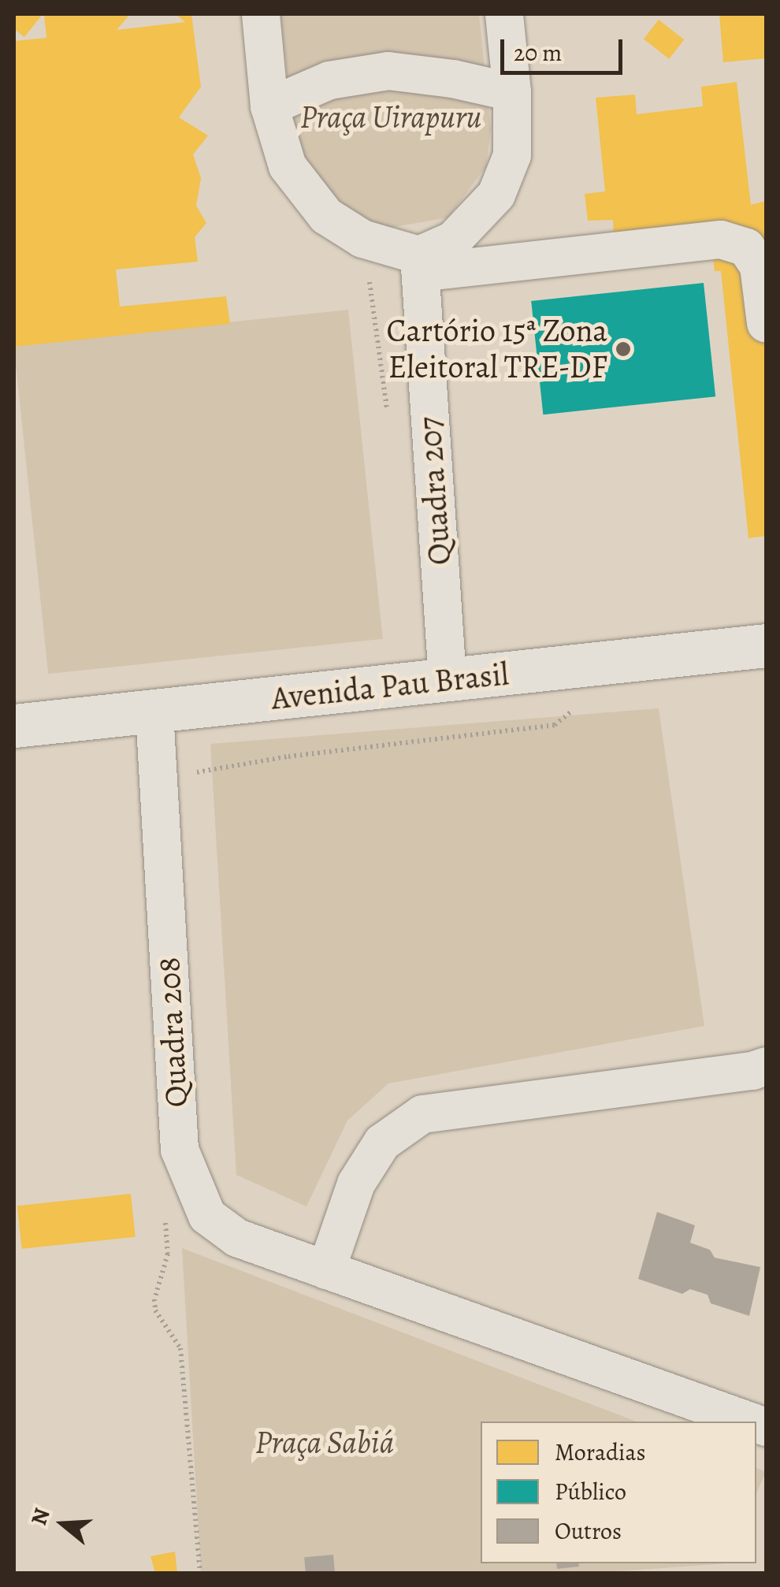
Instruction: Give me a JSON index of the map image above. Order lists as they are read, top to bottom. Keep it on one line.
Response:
{"streets":{"street":["Quadra 207","Avenida Pau Brasil","Quadra 208"]},"crossings":[["Quadra 207","Avenida Pau Brasil"],["Avenida Pau Brasil","Quadra 208"]],"parks":["Praça Uirapuru","Praça Sabiá"],"places":["Cartório 15ª Zona Eleitoral TRE-DF"],"legend":["Moradias","Público","Outros"],"scale_bar":"20 m","north":"left"}
